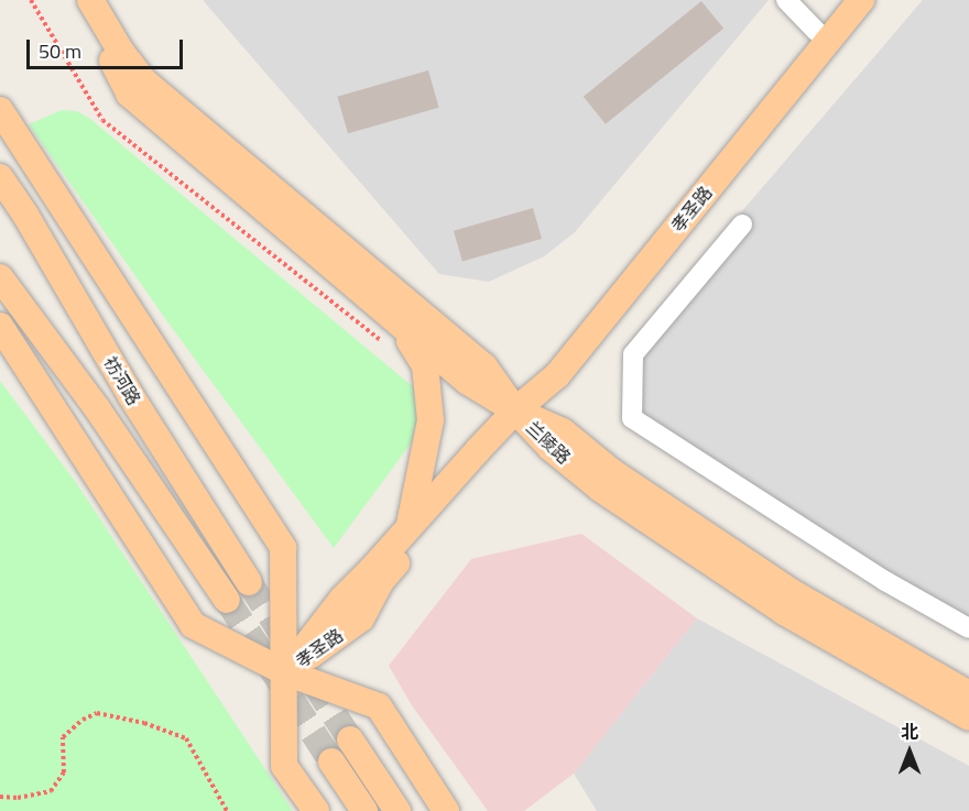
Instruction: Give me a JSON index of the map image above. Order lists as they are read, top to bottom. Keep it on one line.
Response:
{"streets":{"main road":["孝圣路","祊河路","兰陵路"]},"crossings":[["孝圣路","兰陵路"]],"scale_bar":"50 m","north":"top"}
